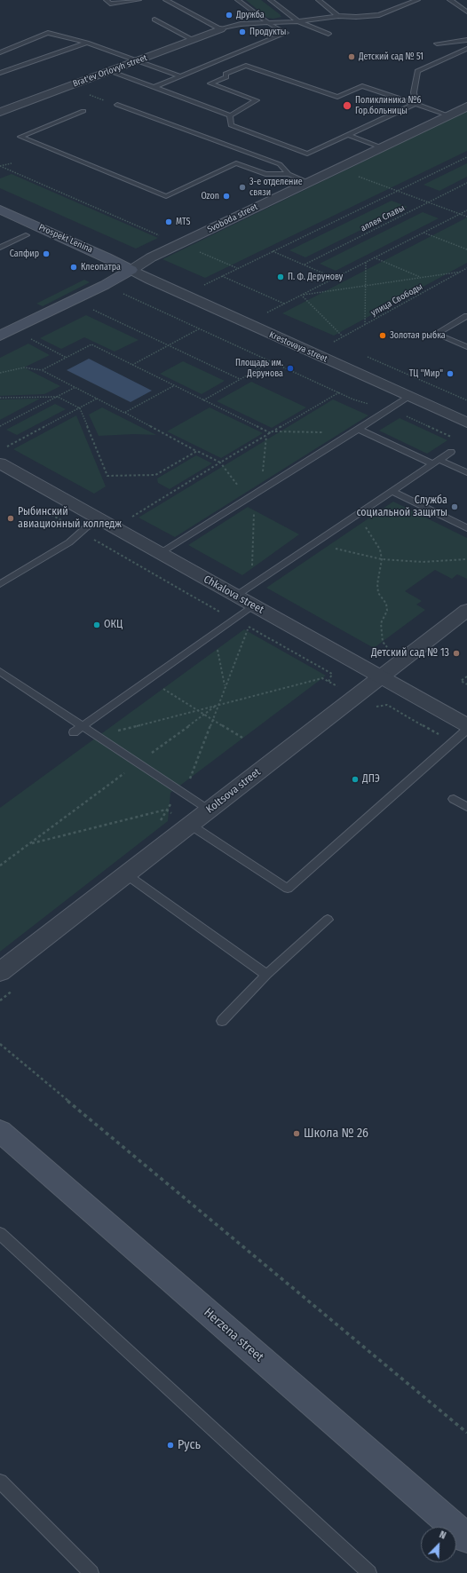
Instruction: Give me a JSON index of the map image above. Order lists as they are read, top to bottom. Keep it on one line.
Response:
{"streets":{"main road":["Svoboda street","Prospekt Lenina","Herzena street"],"street":["Brat'ev Orlovyh street","Krestovaya street","Chkalova street","Koltsova street"],"path":["аллея Славы","улица Свободы"]},"crossings":[["Svoboda street","Prospekt Lenina"],["Svoboda street","Krestovaya street"],["Prospekt Lenina","Krestovaya street"],["Chkalova street","Koltsova street"]],"places":["Дружба","Продукты","Детский сад № 51","Поликлиника №6 Гор.больницы","3-е отделение связи","Ozon","MTS","Сапфир","Клеопатра","П. Ф. Дерунову","Золотая рыбка","Площадь им. Дерунова","ТЦ \"Мир\"","Служба социальной защиты","Рыбинский авиационный колледж","ОКЦ","Детский сад № 13","ДПЭ","Школа № 26","Русь"],"north":"top right"}
